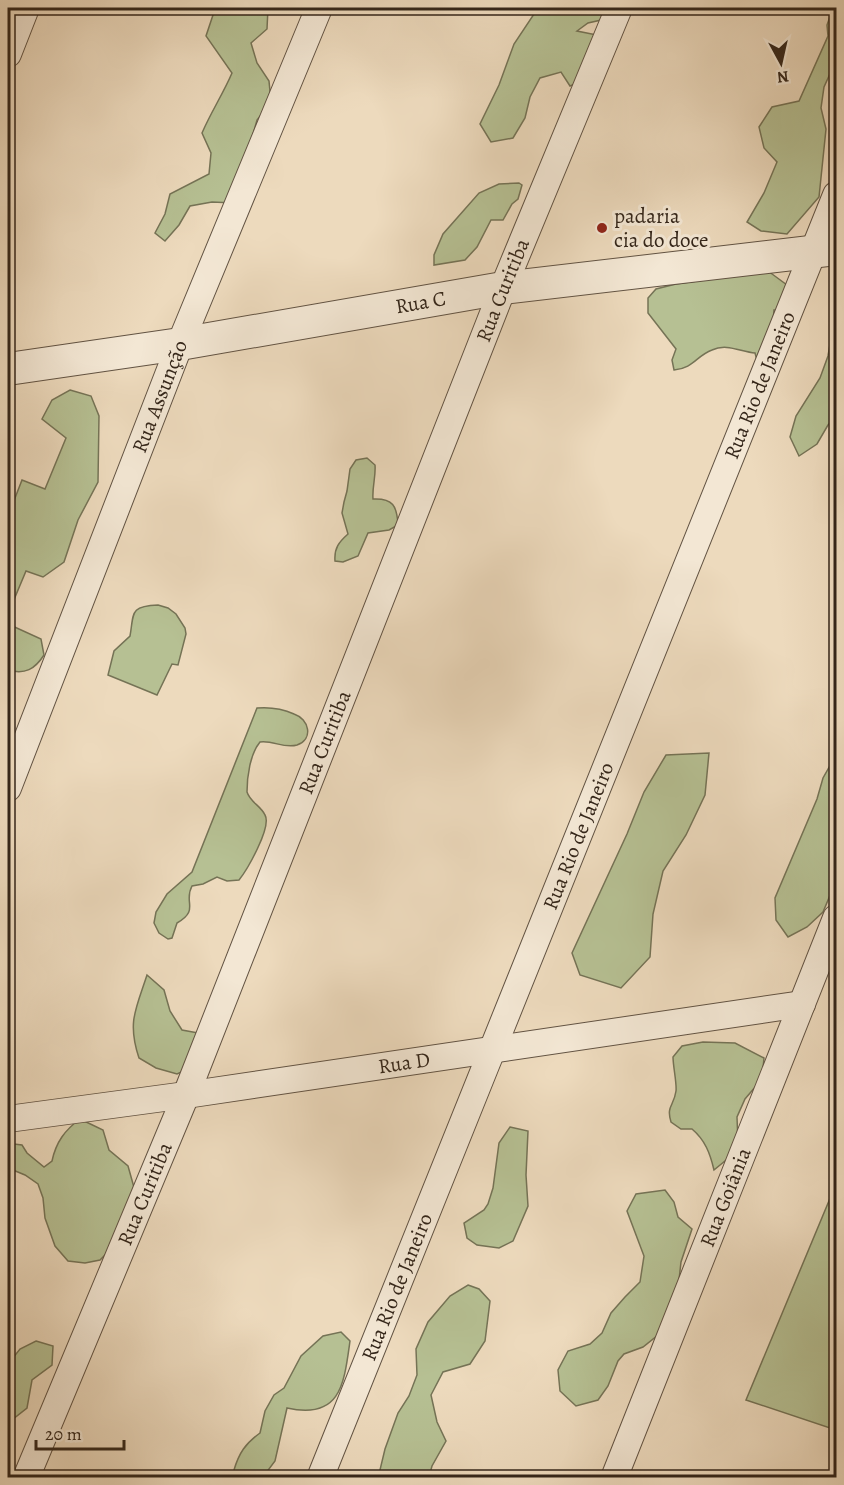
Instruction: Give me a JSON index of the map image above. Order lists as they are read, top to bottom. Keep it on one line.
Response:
{"streets":{"street":["Rua Curitiba","Rua C","Rua Rio de Janeiro","Rua Assunção","Rua D","Rua Goiânia"]},"crossings":[["Rua Curitiba","Rua C"],["Rua Curitiba","Rua D"],["Rua C","Rua Rio de Janeiro"],["Rua C","Rua Assunção"],["Rua Rio de Janeiro","Rua D"],["Rua D","Rua Goiânia"]],"places":["padaria cia do doce"],"scale_bar":"20 m","north":"bottom"}
